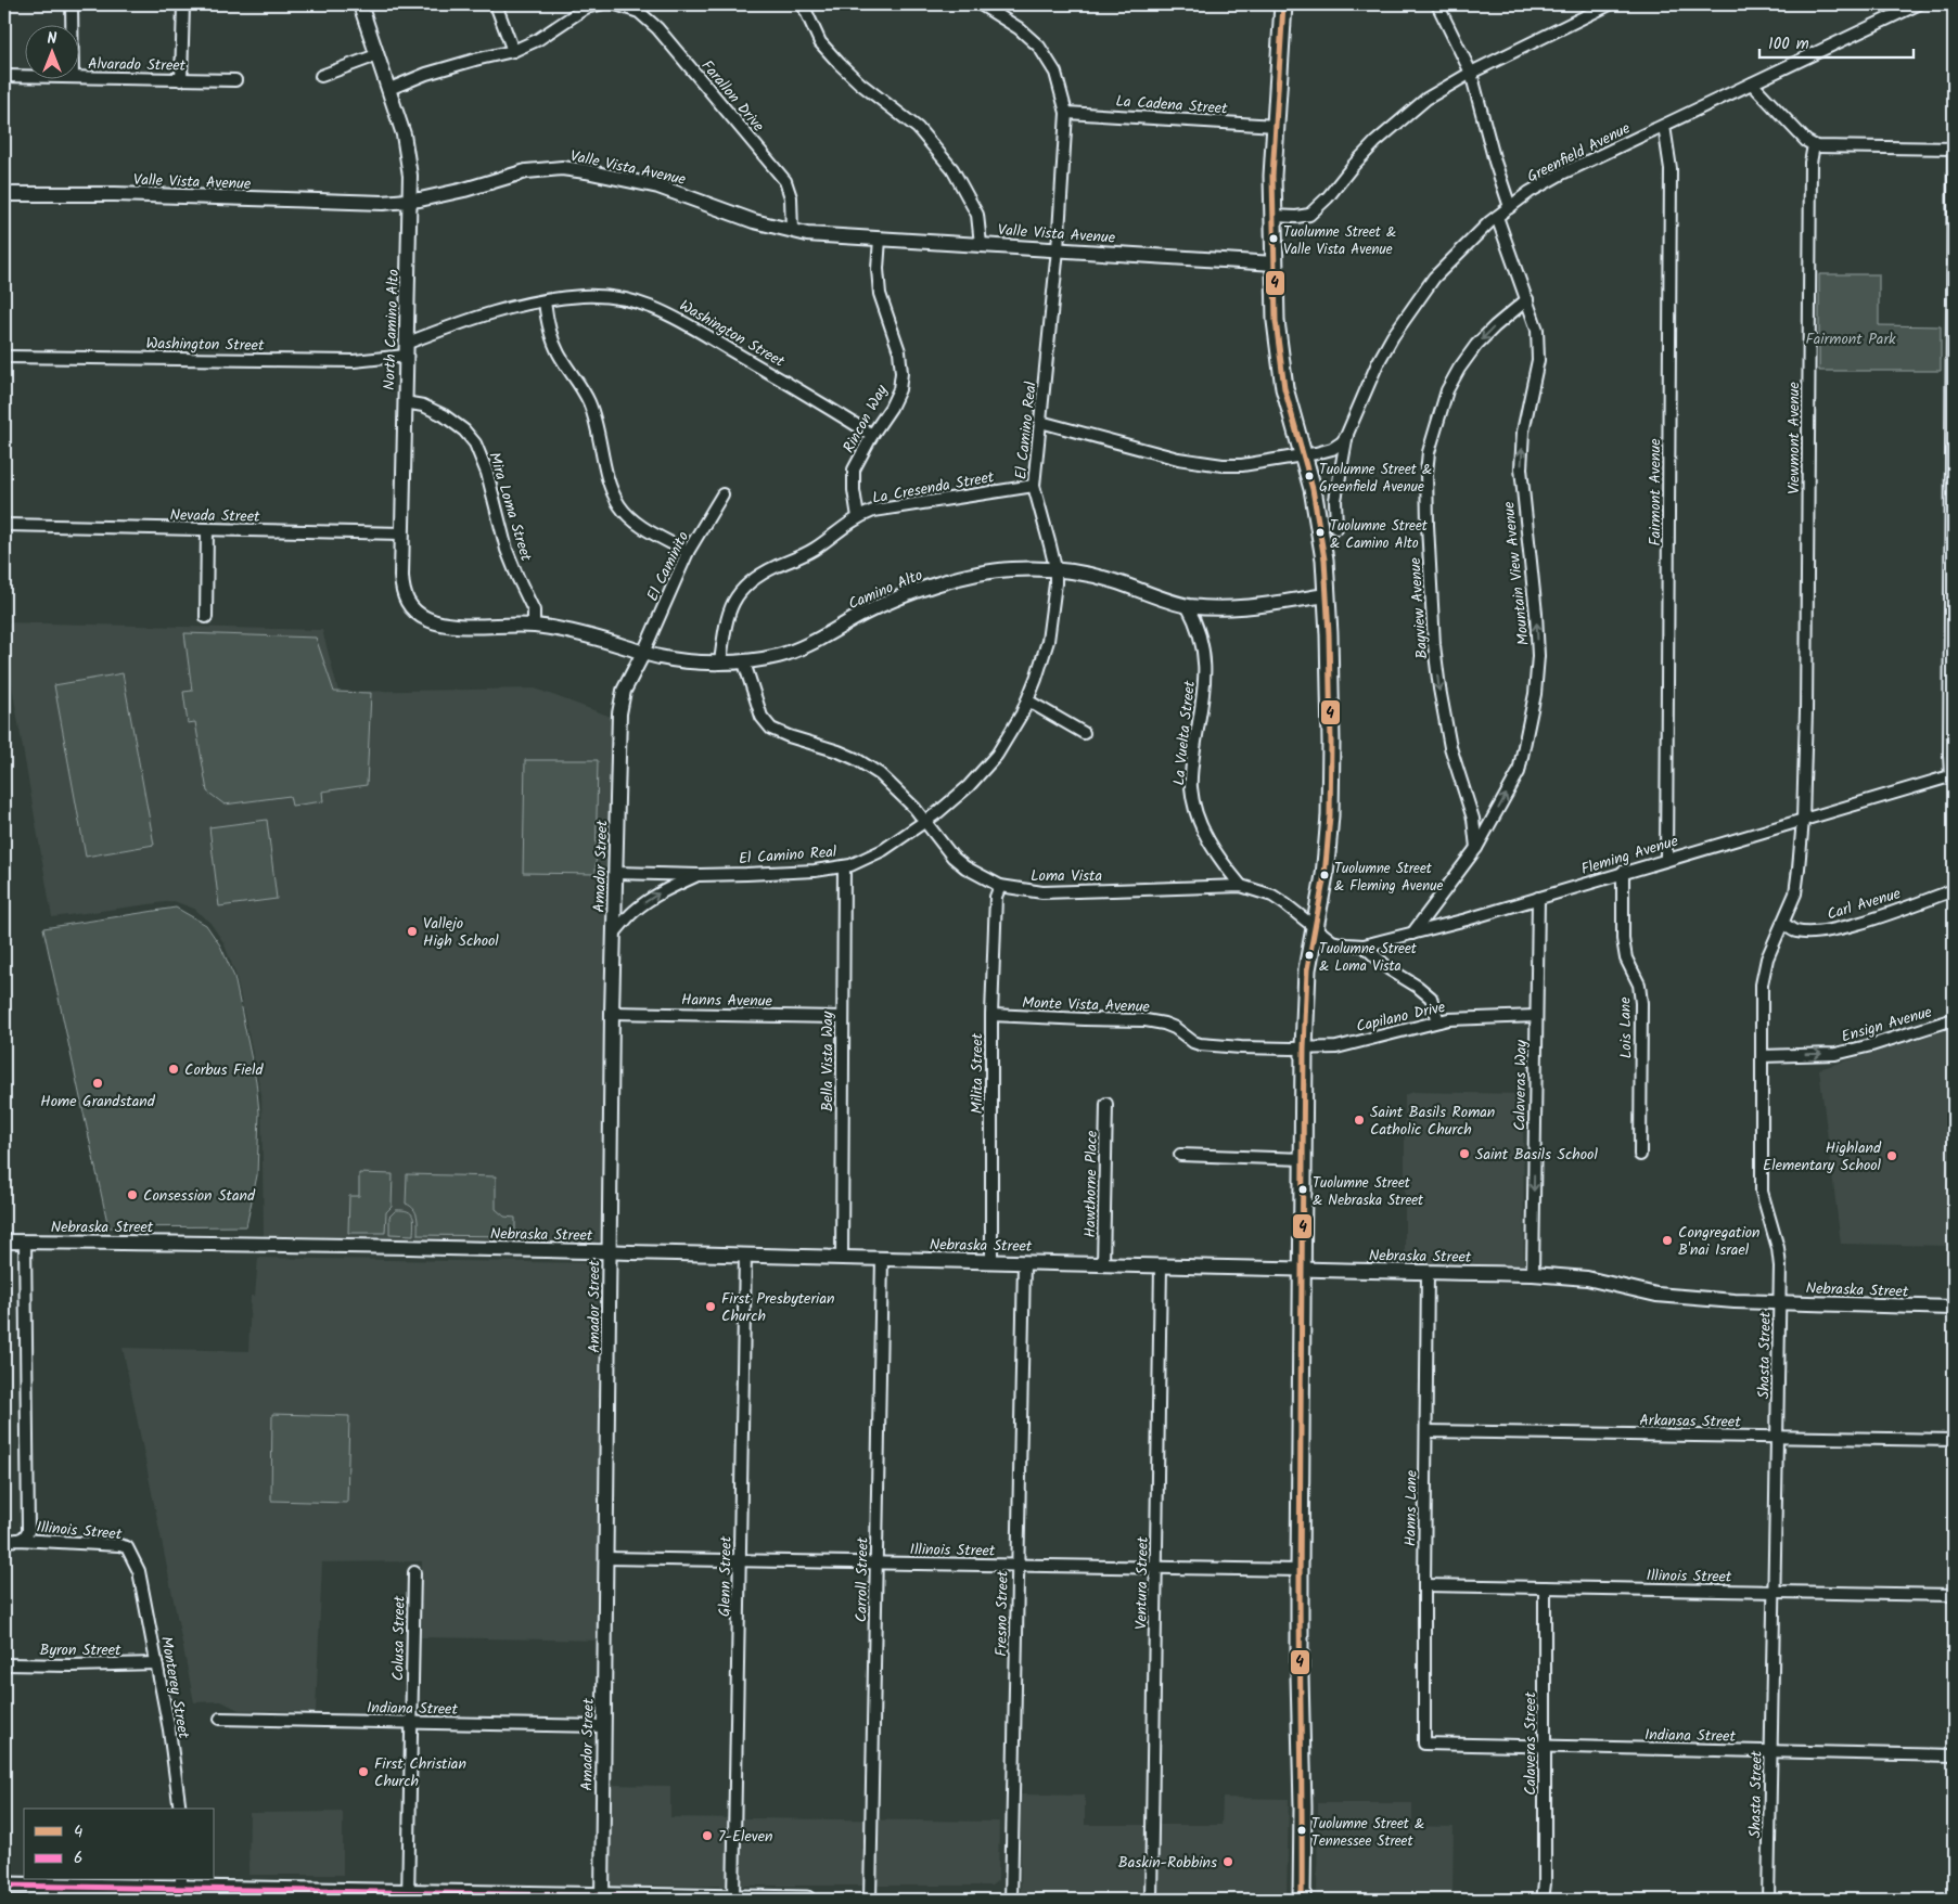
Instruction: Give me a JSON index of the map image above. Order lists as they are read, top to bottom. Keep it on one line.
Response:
{"streets":{"street":["Alvarado Street","Farallon Drive","La Cadena Street","Greenfield Avenue","Valle Vista Avenue","North Camino Alto","Washington Street","Rincon Way","El Camino Real","Viewmont Avenue","La Cresenda Street","Fairmont Avenue","Mira Loma Street","Nevada Street","El Caminito","Mountain View Avenue","Camino Alto","Bayview Avenue","La Vuelta Street","Fleming Avenue","Amador Street","Loma Vista","Carl Avenue","Hanns Avenue","Monte Vista Avenue","Capilano Drive","Ensign Avenue","Lois Lane","Bella Vista Way","Milita Street","Calaveras Way","Hawthorne Place","Nebraska Street","Shasta Street","Arkansas Street","Hanns Lane","Illinois Street","Glenn Street","Carroll Street","Ventura Street","Fresno Street","Colusa Street","Byron Street","Monterey Street","Indiana Street","Calaveras Street"]},"crossings":[["Farallon Drive","Valle Vista Avenue"],["La Cadena Street","El Camino Real"],["Greenfield Avenue","Fairmont Avenue"],["Greenfield Avenue","Mountain View Avenue"],["Valle Vista Avenue","North Camino Alto"],["Valle Vista Avenue","Rincon Way"],["Valle Vista Avenue","El Camino Real"],["North Camino Alto","Washington Street"],["North Camino Alto","Mira Loma Street"],["North Camino Alto","Nevada Street"],["North Camino Alto","Camino Alto"],["Washington Street","Rincon Way"],["Rincon Way","La Cresenda Street"],["El Camino Real","La Cresenda Street"],["El Camino Real","Camino Alto"],["El Camino Real","Amador Street"],["El Camino Real","Loma Vista"],["El Camino Real","Bella Vista Way"],["Viewmont Avenue","Fleming Avenue"],["Viewmont Avenue","Shasta Street"],["La Cresenda Street","Camino Alto"],["Fairmont Avenue","Fleming Avenue"],["Mira Loma Street","Camino Alto"],["El Caminito","Camino Alto"],["El Caminito","Amador Street"],["Mountain View Avenue","Bayview Avenue"],["Mountain View Avenue","Fleming Avenue"],["Camino Alto","La Vuelta Street"],["Camino Alto","Amador Street"],["Camino Alto","Loma Vista"],["La Vuelta Street","Loma Vista"],["Fleming Avenue","Loma Vista"],["Fleming Avenue","Lois Lane"],["Fleming Avenue","Calaveras Way"],["Fleming Avenue","Shasta Street"],["Amador Street","Hanns Avenue"],["Amador Street","Nebraska Street"],["Amador Street","Illinois Street"],["Amador Street","Indiana Street"],["Loma Vista","Milita Street"],["Carl Avenue","Shasta Street"],["Hanns Avenue","Bella Vista Way"],["Monte Vista Avenue","Capilano Drive"],["Monte Vista Avenue","Milita Street"],["Capilano Drive","Calaveras Way"],["Ensign Avenue","Shasta Street"],["Bella Vista Way","Nebraska Street"],["Milita Street","Nebraska Street"],["Calaveras Way","Nebraska Street"],["Hawthorne Place","Nebraska Street"],["Nebraska Street","Shasta Street"],["Nebraska Street","Hanns Lane"],["Nebraska Street","Glenn Street"],["Nebraska Street","Carroll Street"],["Nebraska Street","Ventura Street"],["Nebraska Street","Fresno Street"],["Shasta Street","Arkansas Street"],["Shasta Street","Illinois Street"],["Shasta Street","Indiana Street"],["Arkansas Street","Hanns Lane"],["Hanns Lane","Illinois Street"],["Hanns Lane","Indiana Street"],["Illinois Street","Glenn Street"],["Illinois Street","Carroll Street"],["Illinois Street","Ventura Street"],["Illinois Street","Fresno Street"],["Illinois Street","Monterey Street"],["Illinois Street","Calaveras Street"],["Colusa Street","Indiana Street"],["Byron Street","Monterey Street"],["Indiana Street","Calaveras Street"]],"one_way":["Mountain View Avenue","Bayview Avenue","Ensign Avenue","Calaveras Way"],"parks":["Fairmont Park"],"places":["Tuolumne Street & Valle Vista Avenue","Tuolumne Street & Greenfield Avenue","Tuolumne Street & Camino Alto","Tuolumne Street & Fleming Avenue","Vallejo High School","Tuolumne Street & Loma Vista","Corbus Field","Home Grandstand","Saint Basils Roman Catholic Church","Saint Basils School","Highland Elementary School","Tuolumne Street & Nebraska Street","Consession Stand","Congregation B'nai Israel","First Presbyterian Church","First Christian Church","Tuolumne Street & Tennessee Street","7-Eleven","Baskin-Robbins"],"lines":["transit line 4","transit line 6"],"legend":["4","6"],"scale_bar":"100 m","north":"top"}
